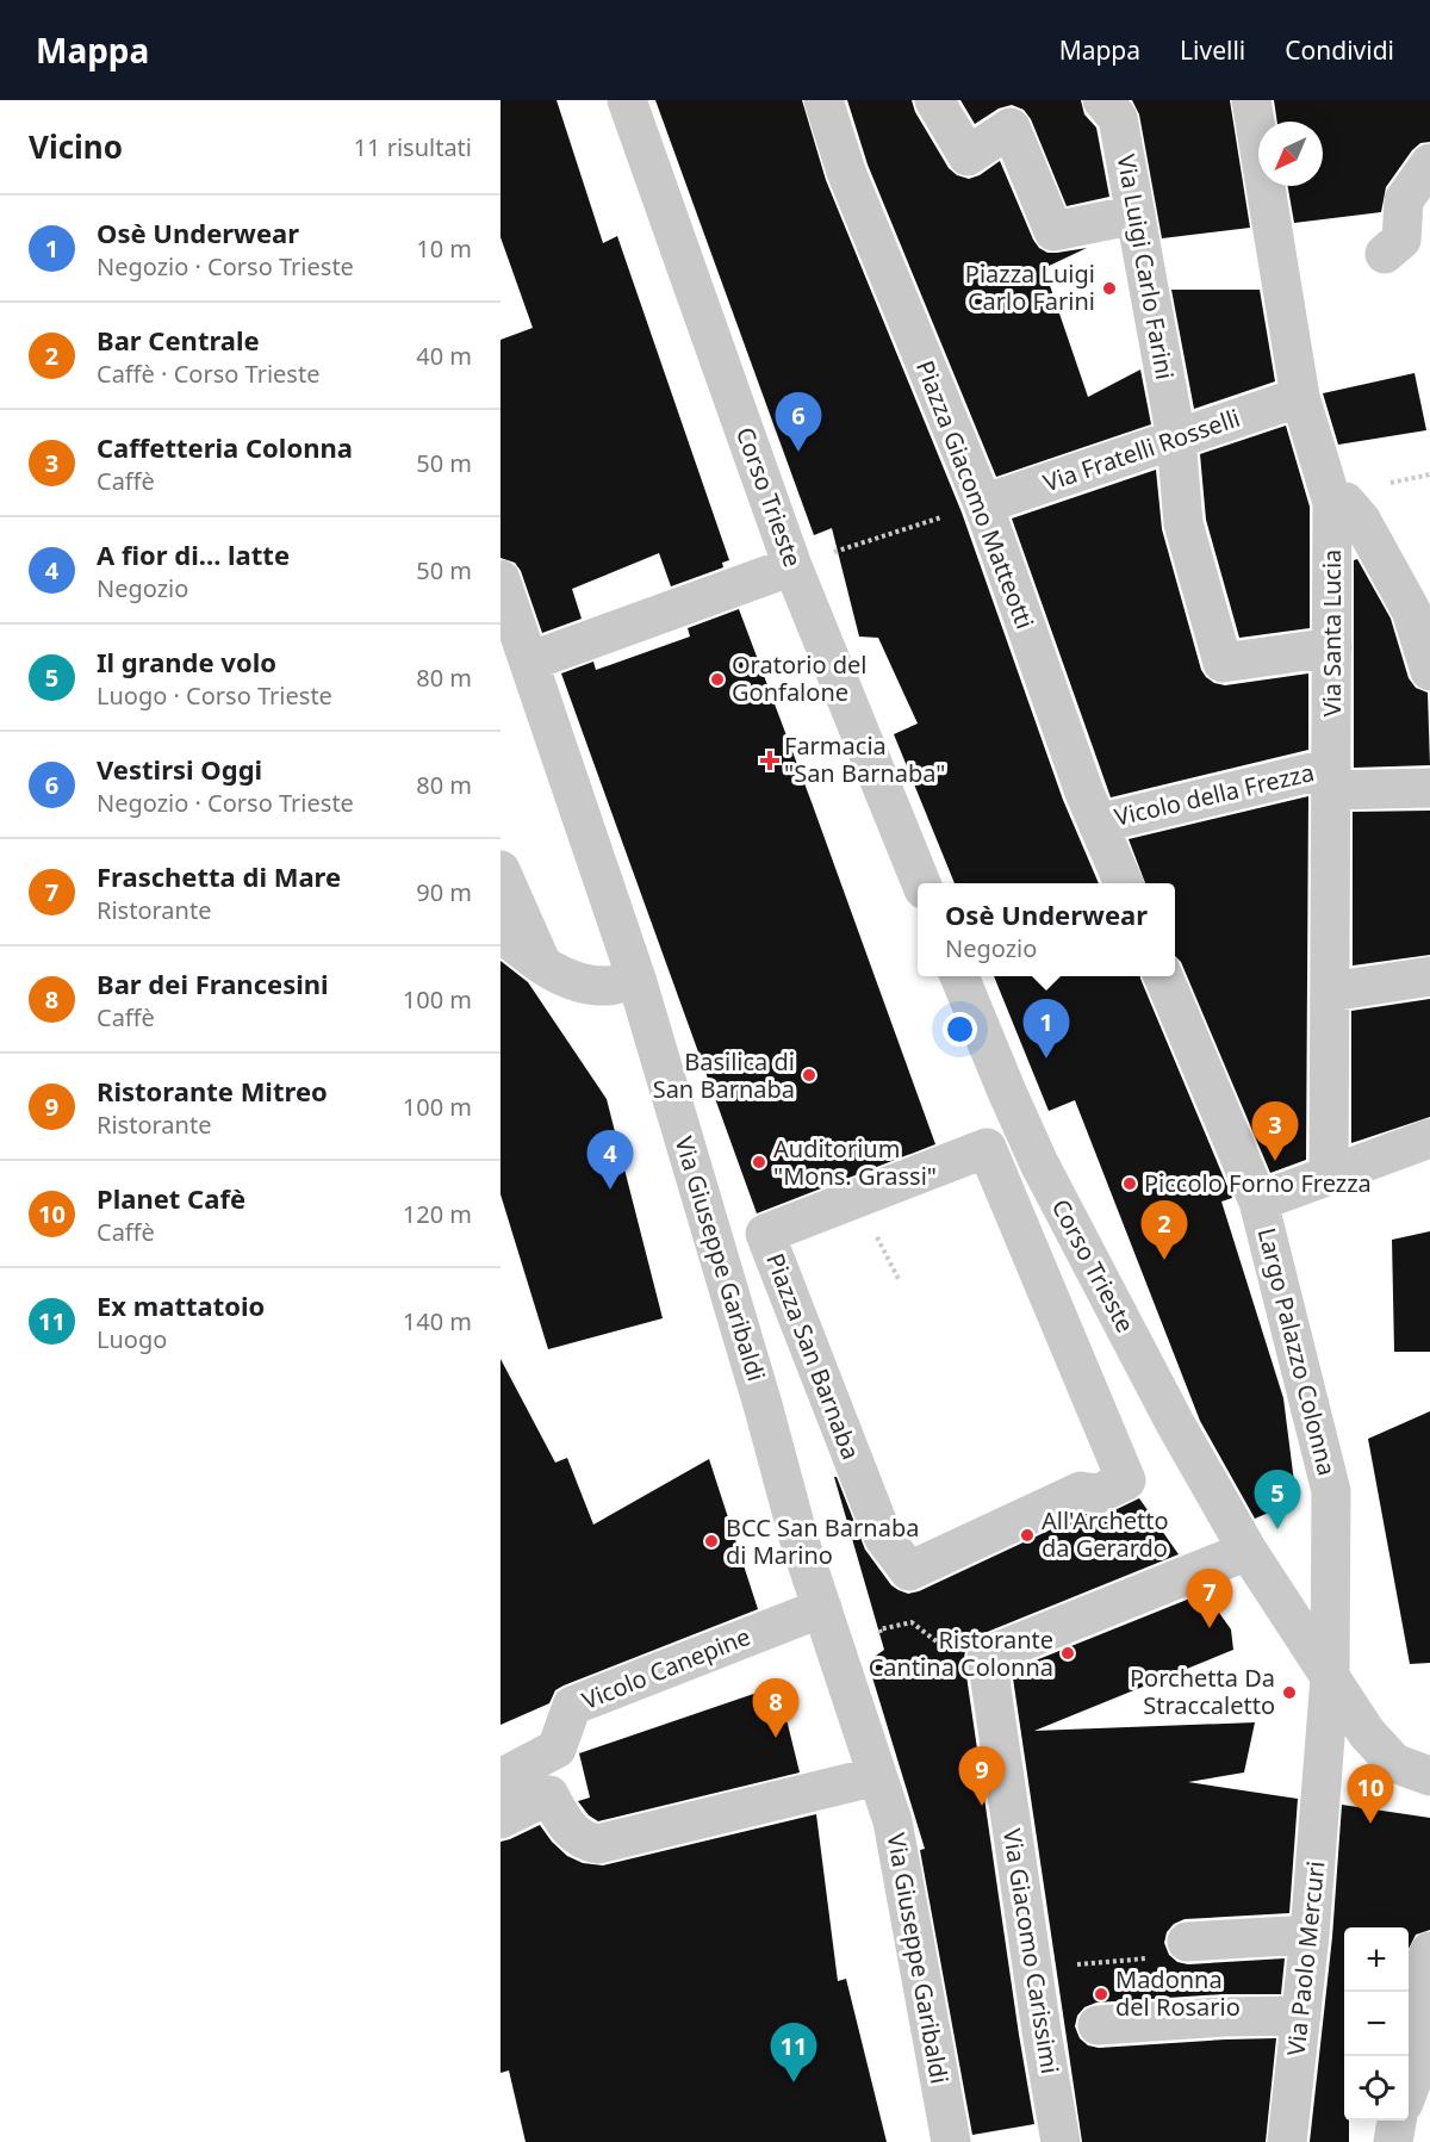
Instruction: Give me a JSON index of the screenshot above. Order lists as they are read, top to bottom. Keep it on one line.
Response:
{"streets":{"street":["Via Luigi Carlo Farini","Via Fratelli Rosselli","Piazza Giacomo Matteotti","Corso Trieste","Via Santa Lucia","Vicolo della Frezza","Via Giuseppe Garibaldi","Largo Palazzo Colonna","Piazza San Barnaba","Vicolo Canepine","Via Giacomo Carissimi","Via Paolo Mercuri"]},"crossings":[["Via Luigi Carlo Farini","Via Fratelli Rosselli"],["Via Luigi Carlo Farini","Via Santa Lucia"],["Via Fratelli Rosselli","Piazza Giacomo Matteotti"],["Via Fratelli Rosselli","Via Santa Lucia"],["Piazza Giacomo Matteotti","Vicolo della Frezza"],["Corso Trieste","Largo Palazzo Colonna"],["Corso Trieste","Via Paolo Mercuri"],["Via Santa Lucia","Vicolo della Frezza"],["Via Santa Lucia","Largo Palazzo Colonna"],["Via Giuseppe Garibaldi","Vicolo Canepine"],["Largo Palazzo Colonna","Via Paolo Mercuri"]],"places":{"other":["Piazza Luigi Carlo Farini","Oratorio del Gonfalone","Basilica di San Barnaba","Auditorium \"Mons. Grassi\"","Piccolo Forno Frezza","All'Archetto da Gerardo","BCC San Barnaba di Marino","Ristorante Cantina Colonna","Porchetta Da Straccaletto","Madonna del Rosario"],"health":["Farmacia \"San Barnaba\""]},"north":"bottom left","page":{"header":"Mappa","nav":["Mappa","Livelli","Condividi"],"heading":["Vicino","11 risultati"],"list":[{"mark":"1","name":"Osè Underwear","note":"Negozio · Corso Trieste","value":"10 m"},{"mark":"2","name":"Bar Centrale","note":"Caffè · Corso Trieste","value":"40 m"},{"mark":"3","name":"Caffetteria Colonna","note":"Caffè","value":"50 m"},{"mark":"4","name":"A fior di... latte","note":"Negozio","value":"50 m"},{"mark":"5","name":"Il grande volo","note":"Luogo · Corso Trieste","value":"80 m"},{"mark":"6","name":"Vestirsi Oggi","note":"Negozio · Corso Trieste","value":"80 m"},{"mark":"7","name":"Fraschetta di Mare","note":"Ristorante","value":"90 m"},{"mark":"8","name":"Bar dei Francesini","note":"Caffè","value":"100 m"},{"mark":"9","name":"Ristorante Mitreo","note":"Ristorante","value":"100 m"},{"mark":"10","name":"Planet Cafè","note":"Caffè","value":"120 m"},{"mark":"11","name":"Ex mattatoio","note":"Luogo","value":"140 m"}],"pins":["6","1","3","4","2","5","7","8","9","10","11"],"popup":["Osè Underwear","Negozio"],"map_buttons":["+","−"]}}
